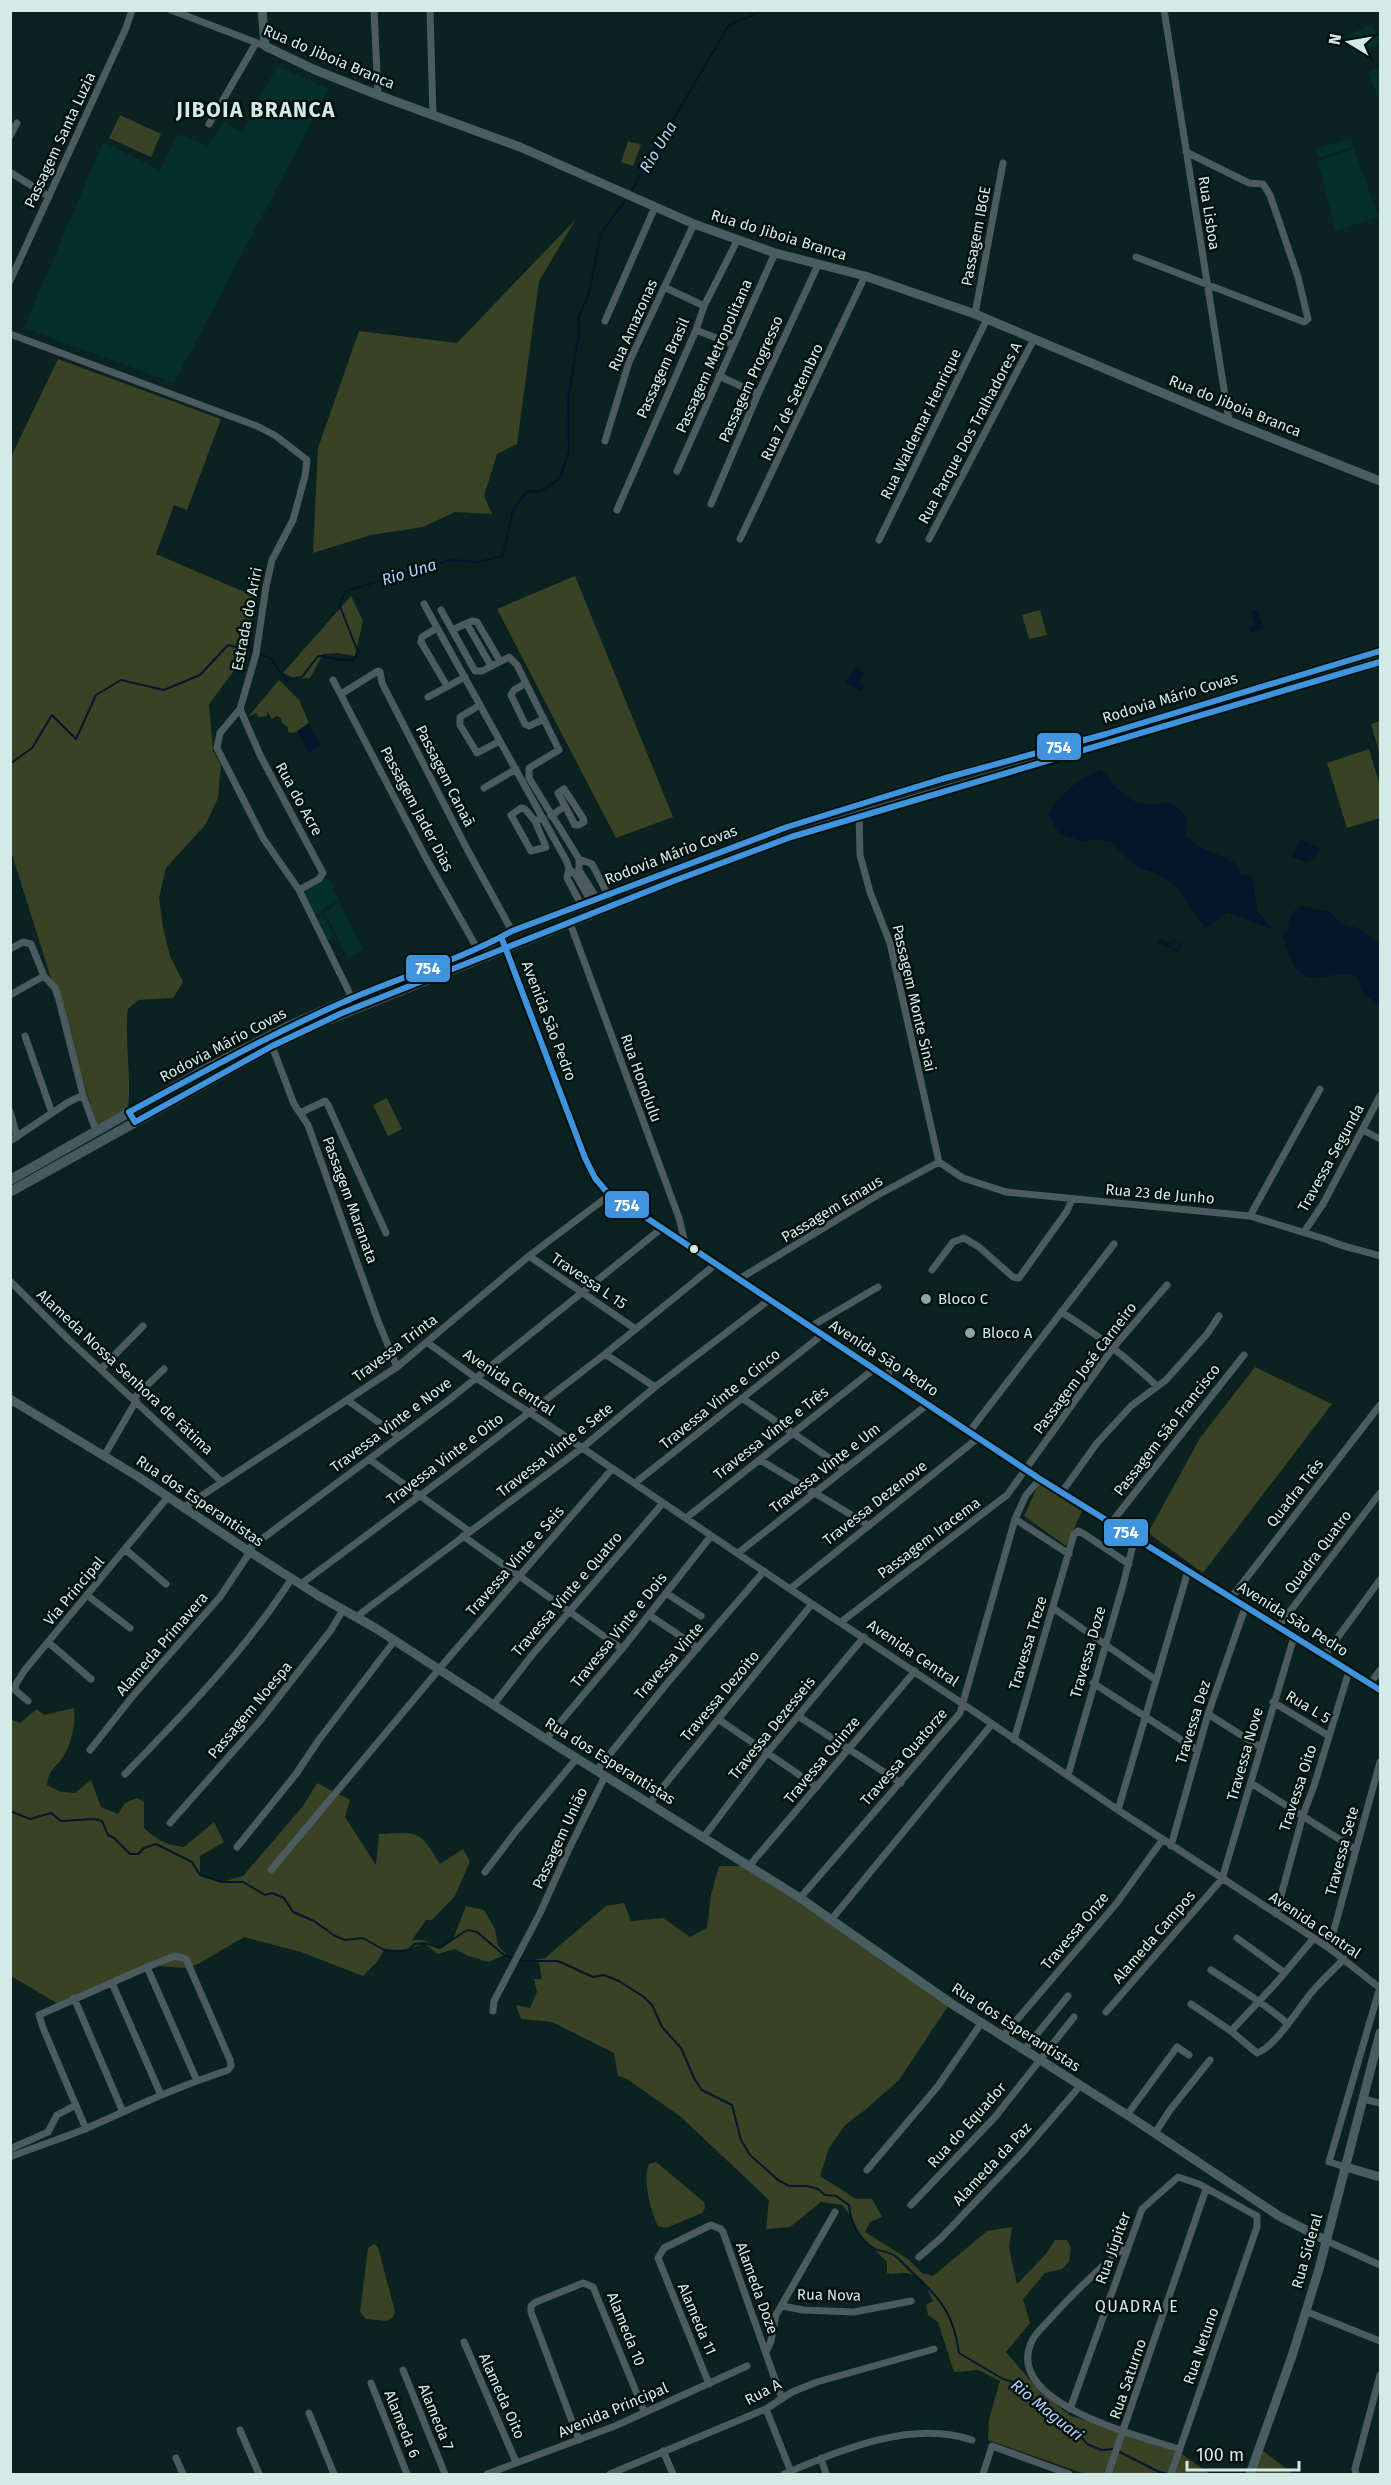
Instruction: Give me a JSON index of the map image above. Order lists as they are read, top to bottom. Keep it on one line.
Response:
{"streets":{"main road":["Rua do Jiboia Branca","Rodovia Mário Covas","Avenida São Pedro","Rua dos Esperantistas","Rua Sideral"],"street":["Passagem Santa Luzia","Rua Lisboa","Passagem IBGE","Rua Amazonas","Passagem Metropolitana","Passagem Brasil","Passagem Progresso","Rua 7 de Setembro","Rua Waldemar Henrique","Rua Parque Dos Tralhadores A","Estrada do Ariri","Passagem Canaã","Rua do Acre","Passagem Jader Dias","Passagem Monte Sinai","Rua Honolulu","Travessa Segunda","Rua 23 de Junho","Passagem Maranata","Passagem Emaus","Travessa L 15","Travessa Trinta","Passagem José Carneiro","Alameda Nossa Senhora de Fátima","Avenida Central","Travessa Vinte e Cinco","Travessa Vinte e Nove","Passagem São Francisco","Travessa Vinte e Três","Travessa Vinte e Sete","Travessa Vinte e Oito","Travessa Vinte e Um","Quadra Três","Travessa Dezenove","Passagem Iracema","Quadra Quatro","Travessa Vinte e Seis","Via Principal","Travessa Vinte e Quatro","Travessa Vinte e Dois","Travessa Treze","Alameda Primavera","Travessa Doze","Travessa Vinte","Travessa Dezoito","Rua L 5","Passagem Noespa","Travessa Dez","Travessa Dezesseis","Travessa Nove","Travessa Quatorze","Travessa Quinze","Travessa Oito","Passagem União","Travessa Sete","Travessa Onze","Alameda Campos","Rua do Equador","Alameda da Paz","Rua Júpiter","Alameda Doze","Rua Nova","Alameda 11","Alameda 10","Rua Netuno","Rua Saturno","Rua A","Alameda Oito","Avenida Principal","Alameda 7","Alameda 6"]},"crossings":[["Rua do Jiboia Branca","Rua Lisboa"],["Rua do Jiboia Branca","Passagem IBGE"],["Rua do Jiboia Branca","Rua Amazonas"],["Rua do Jiboia Branca","Passagem Metropolitana"],["Rua do Jiboia Branca","Passagem Brasil"],["Rua do Jiboia Branca","Passagem Progresso"],["Rua do Jiboia Branca","Rua 7 de Setembro"],["Rua do Jiboia Branca","Rua Waldemar Henrique"],["Rua do Jiboia Branca","Rua Parque Dos Tralhadores A"],["Estrada do Ariri","Rodovia Mário Covas"],["Estrada do Ariri","Rua do Acre"],["Rodovia Mário Covas","Passagem Canaã"],["Rodovia Mário Covas","Passagem Jader Dias"],["Rodovia Mário Covas","Passagem Monte Sinai"],["Rodovia Mário Covas","Avenida São Pedro"],["Rodovia Mário Covas","Rua Honolulu"],["Rodovia Mário Covas","Passagem Maranata"],["Passagem Canaã","Passagem Jader Dias"],["Passagem Monte Sinai","Rua 23 de Junho"],["Passagem Monte Sinai","Passagem Emaus"],["Avenida São Pedro","Rua Honolulu"],["Avenida São Pedro","Passagem Emaus"],["Avenida São Pedro","Travessa Trinta"],["Avenida São Pedro","Passagem José Carneiro"],["Avenida São Pedro","Travessa Vinte e Cinco"],["Avenida São Pedro","Travessa Vinte e Nove"],["Avenida São Pedro","Passagem São Francisco"],["Avenida São Pedro","Travessa Vinte e Três"],["Avenida São Pedro","Travessa Vinte e Sete"],["Avenida São Pedro","Travessa Vinte e Oito"],["Avenida São Pedro","Travessa Vinte e Um"],["Avenida São Pedro","Quadra Três"],["Avenida São Pedro","Travessa Dezenove"],["Avenida São Pedro","Passagem Iracema"],["Avenida São Pedro","Quadra Quatro"],["Avenida São Pedro","Travessa Doze"],["Avenida São Pedro","Travessa Dez"],["Avenida São Pedro","Travessa Nove"],["Avenida São Pedro","Travessa Quatorze"],["Avenida São Pedro","Travessa Oito"],["Travessa Segunda","Rua 23 de Junho"],["Rua 23 de Junho","Passagem Emaus"],["Passagem Maranata","Travessa Trinta"],["Travessa L 15","Travessa Trinta"],["Travessa L 15","Travessa Vinte e Nove"],["Travessa L 15","Travessa Vinte e Oito"],["Travessa Trinta","Alameda Nossa Senhora de Fátima"],["Travessa Trinta","Avenida Central"],["Travessa Trinta","Rua dos Esperantistas"],["Passagem José Carneiro","Passagem Iracema"],["Avenida Central","Travessa Vinte e Cinco"],["Avenida Central","Travessa Vinte e Nove"],["Avenida Central","Travessa Vinte e Três"],["Avenida Central","Travessa Vinte e Sete"],["Avenida Central","Travessa Vinte e Oito"],["Avenida Central","Travessa Vinte e Um"],["Avenida Central","Travessa Dezenove"],["Avenida Central","Passagem Iracema"],["Avenida Central","Travessa Vinte e Seis"],["Avenida Central","Travessa Vinte e Quatro"],["Avenida Central","Travessa Vinte e Dois"],["Avenida Central","Travessa Treze"],["Avenida Central","Travessa Doze"],["Avenida Central","Travessa Vinte"],["Avenida Central","Travessa Dezoito"],["Avenida Central","Travessa Dez"],["Avenida Central","Travessa Dezesseis"],["Avenida Central","Travessa Nove"],["Avenida Central","Travessa Quatorze"],["Avenida Central","Travessa Quinze"],["Avenida Central","Travessa Oito"],["Avenida Central","Travessa Sete"],["Avenida Central","Travessa Onze"],["Avenida Central","Alameda Campos"],["Travessa Vinte e Nove","Rua dos Esperantistas"],["Travessa Vinte e Nove","Alameda Primavera"],["Travessa Vinte e Sete","Rua dos Esperantistas"],["Travessa Vinte e Oito","Rua dos Esperantistas"],["Rua dos Esperantistas","Travessa Vinte e Seis"],["Rua dos Esperantistas","Via Principal"],["Rua dos Esperantistas","Travessa Vinte e Quatro"],["Rua dos Esperantistas","Travessa Vinte e Dois"],["Rua dos Esperantistas","Alameda Primavera"],["Rua dos Esperantistas","Travessa Vinte"],["Rua dos Esperantistas","Travessa Dezoito"],["Rua dos Esperantistas","Passagem Noespa"],["Rua dos Esperantistas","Travessa Dezesseis"],["Rua dos Esperantistas","Travessa Quatorze"],["Rua dos Esperantistas","Travessa Quinze"],["Rua dos Esperantistas","Passagem União"],["Rua dos Esperantistas","Travessa Onze"],["Rua dos Esperantistas","Rua do Equador"],["Rua dos Esperantistas","Alameda da Paz"],["Rua dos Esperantistas","Rua Sideral"],["Travessa Treze","Travessa Doze"],["Rua L 5","Travessa Nove"],["Rua L 5","Travessa Oito"],["Travessa Nove","Alameda Campos"],["Rua Júpiter","Rua Netuno"],["Rua Júpiter","Rua Saturno"],["Alameda Doze","Alameda 11"],["Alameda Doze","Rua A"],["Alameda 11","Avenida Principal"],["Alameda 10","Avenida Principal"],["Rua Netuno","Rua Saturno"],["Alameda Oito","Avenida Principal"]],"districts":["JIBOIA BRANCA","QUADRA E"],"water":["Rio Una","Rio Maguari"],"places":["Bloco C","Bloco A"],"lines":["transit line 754"],"scale_bar":"100 m","north":"left"}
